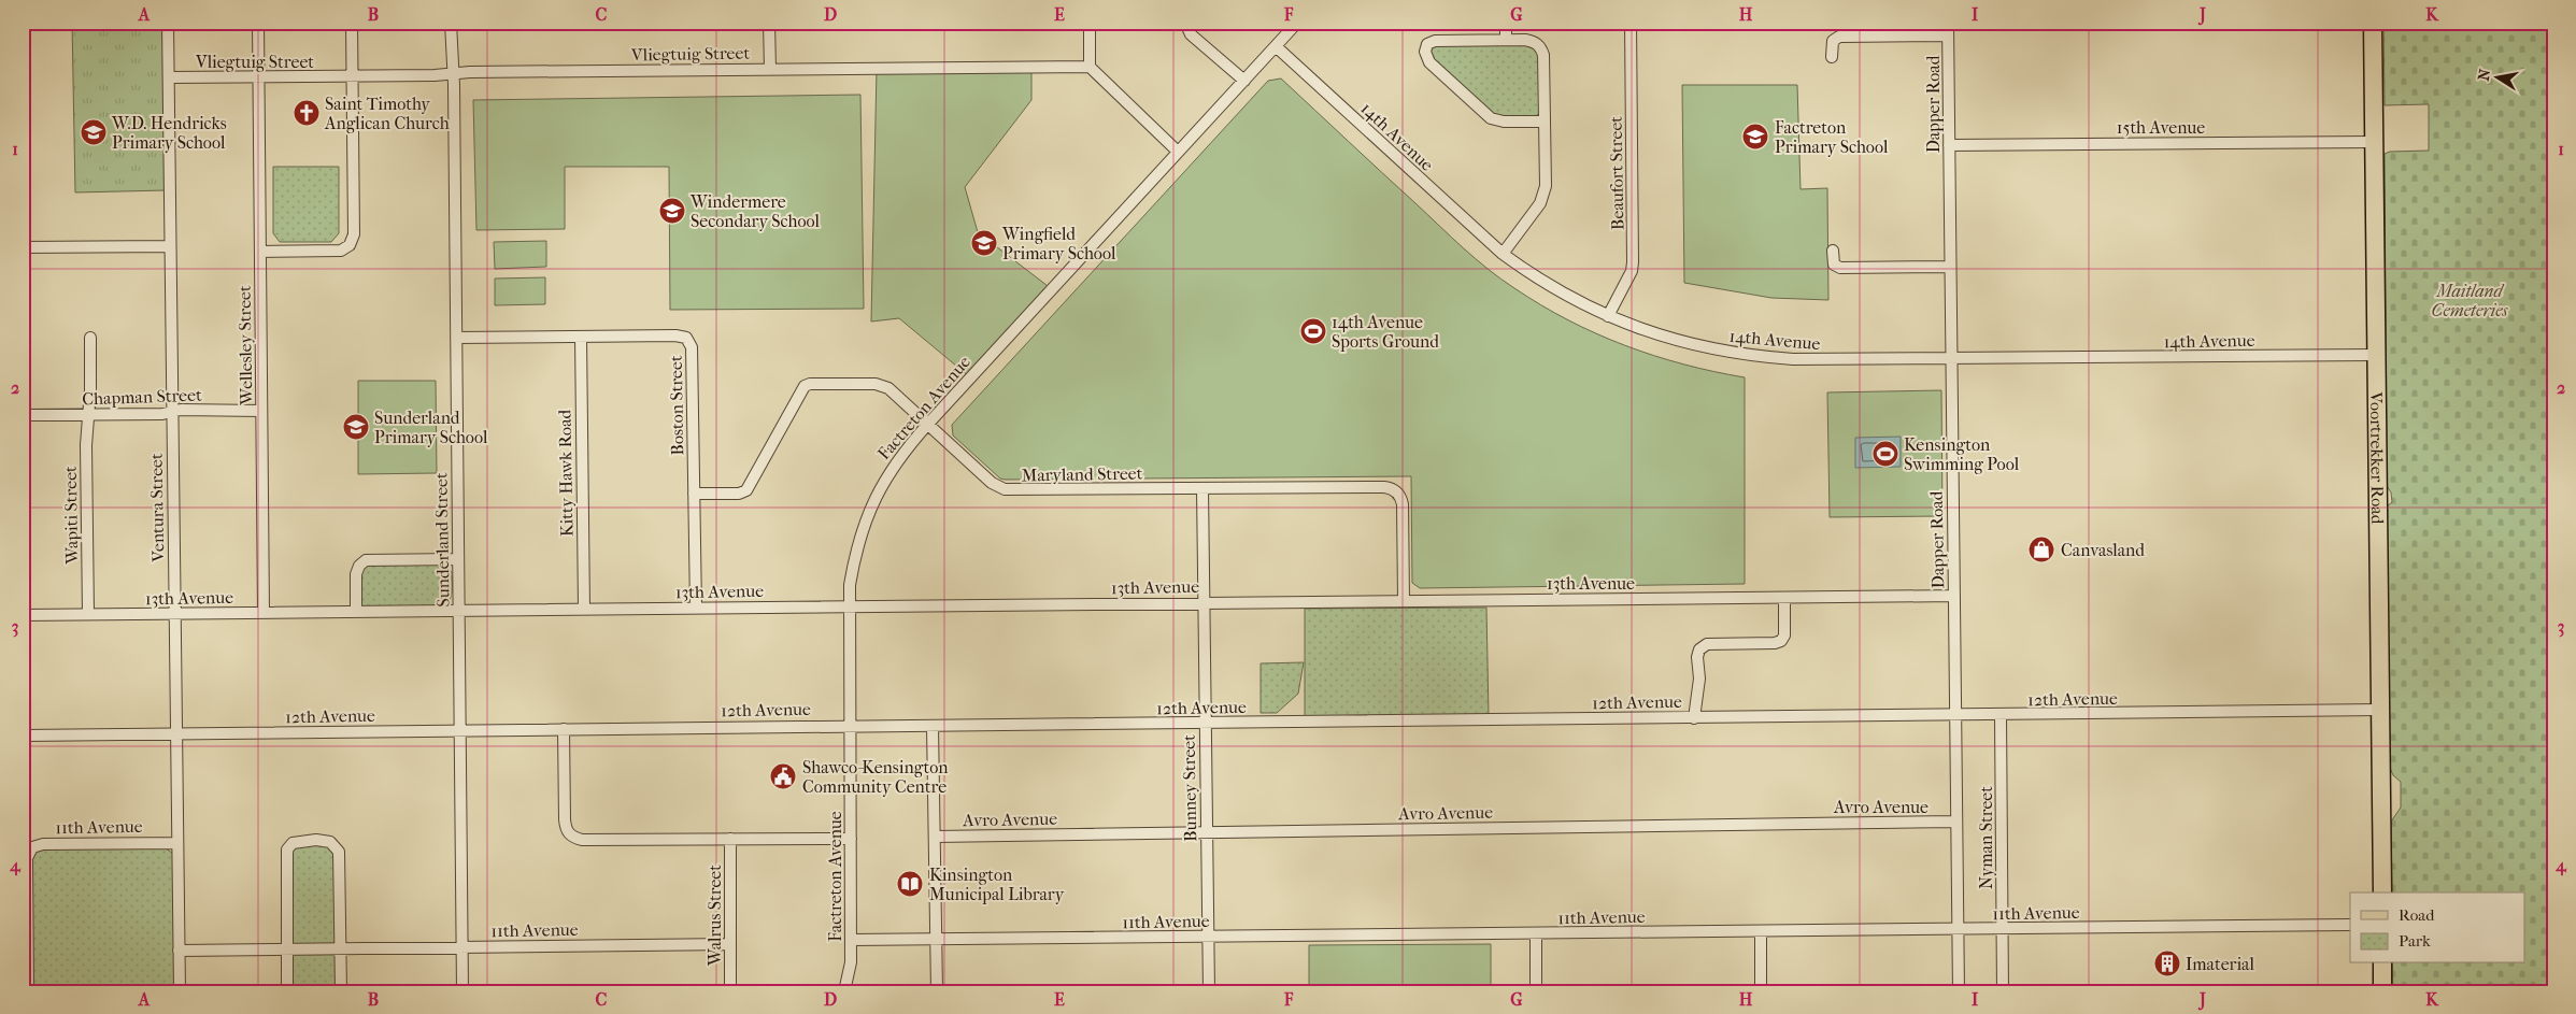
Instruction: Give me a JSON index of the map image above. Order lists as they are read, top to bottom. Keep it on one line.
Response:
{"streets":{"main road":["Voortrekker Road"],"street":["Vliegtuig Street","Dapper Road","15th Avenue","14th Avenue","Beaufort Street","Wellesley Street","Chapman Street","Boston Street","Factreton Avenue","Kitty Hawk Road","Maryland Street","Ventura Street","Wapiti Street","Sunderland Street","13th Avenue","12th Avenue","Bunney Street","Avro Avenue","11th Avenue","Nyman Street","Walrus Street"]},"crossings":[["Vliegtuig Street","Wellesley Street"],["Vliegtuig Street","Ventura Street"],["Vliegtuig Street","Sunderland Street"],["Dapper Road","15th Avenue"],["Dapper Road","14th Avenue"],["Dapper Road","13th Avenue"],["Dapper Road","12th Avenue"],["Dapper Road","Avro Avenue"],["Dapper Road","11th Avenue"],["15th Avenue","Voortrekker Road"],["14th Avenue","Beaufort Street"],["14th Avenue","Factreton Avenue"],["14th Avenue","Voortrekker Road"],["Wellesley Street","Chapman Street"],["Wellesley Street","13th Avenue"],["Chapman Street","Ventura Street"],["Chapman Street","Wapiti Street"],["Boston Street","Kitty Hawk Road"],["Boston Street","Maryland Street"],["Boston Street","Sunderland Street"],["Boston Street","13th Avenue"],["Factreton Avenue","Maryland Street"],["Factreton Avenue","13th Avenue"],["Factreton Avenue","12th Avenue"],["Factreton Avenue","11th Avenue"],["Voortrekker Road","12th Avenue"],["Kitty Hawk Road","13th Avenue"],["Maryland Street","13th Avenue"],["Maryland Street","Bunney Street"],["Ventura Street","13th Avenue"],["Ventura Street","12th Avenue"],["Ventura Street","11th Avenue"],["Wapiti Street","13th Avenue"],["Sunderland Street","13th Avenue"],["Sunderland Street","12th Avenue"],["Sunderland Street","11th Avenue"],["13th Avenue","Bunney Street"],["12th Avenue","Bunney Street"],["12th Avenue","Nyman Street"],["Bunney Street","Avro Avenue"],["Bunney Street","11th Avenue"],["11th Avenue","Nyman Street"],["11th Avenue","Walrus Street"]],"parks":["Maitland Cemeteries"],"places":{"church":["Saint Timothy Anglican Church"],"school or university":["W.D. Hendricks Primary School","Factreton Primary School","Windermere Secondary School","Wingfield Primary School","Sunderland Primary School"],"sports":["14th Avenue Sports Ground","Kensington Swimming Pool"],"shop":["Canvasland"],"public building":["Shawco-Kensington Community Centre"],"library":["Kinsington Municipal Library"],"building":["Imaterial"]},"legend":["Road","Park"],"north":"left","grid":{"columns":["A","B","C","D","E","F","G","H","I","J","K"],"rows":["1","2","3","4"]}}
